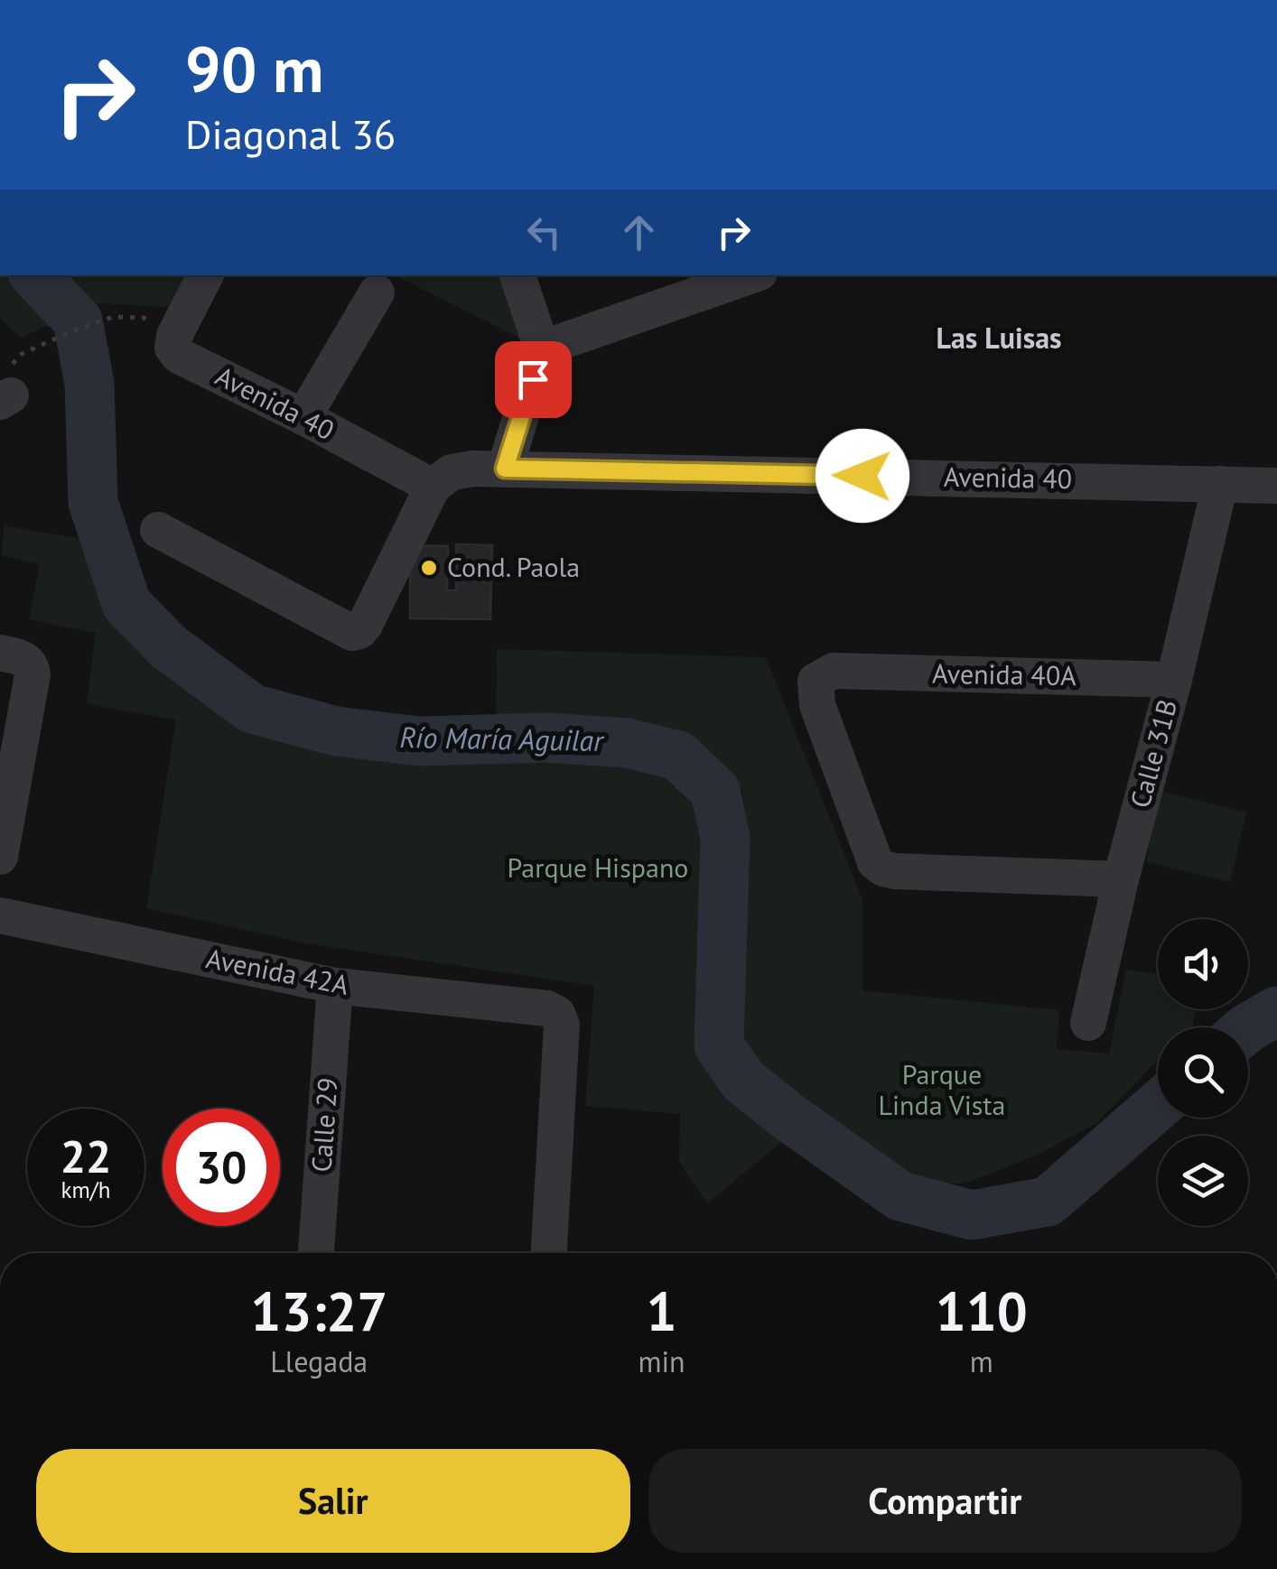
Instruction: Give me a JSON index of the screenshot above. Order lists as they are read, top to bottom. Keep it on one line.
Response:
{"streets":{"street":["Avenida 40","Avenida 40A","Calle 31B","Avenida 42A","Calle 29"]},"crossings":[["Avenida 40","Calle 31B"],["Avenida 40A","Calle 31B"],["Avenida 42A","Calle 29"]],"districts":["Las Luisas"],"water":["Río María Aguilar"],"parks":["Parque Hispano","Parque Linda Vista"],"places":["Cond. Paola"],"page":{"turn":["90 m","Diagonal 36"],"speed":"22 km/h","limit":"30","eta":["13:27","Llegada","1","min","110","m"],"buttons":["Salir","Compartir"]}}
